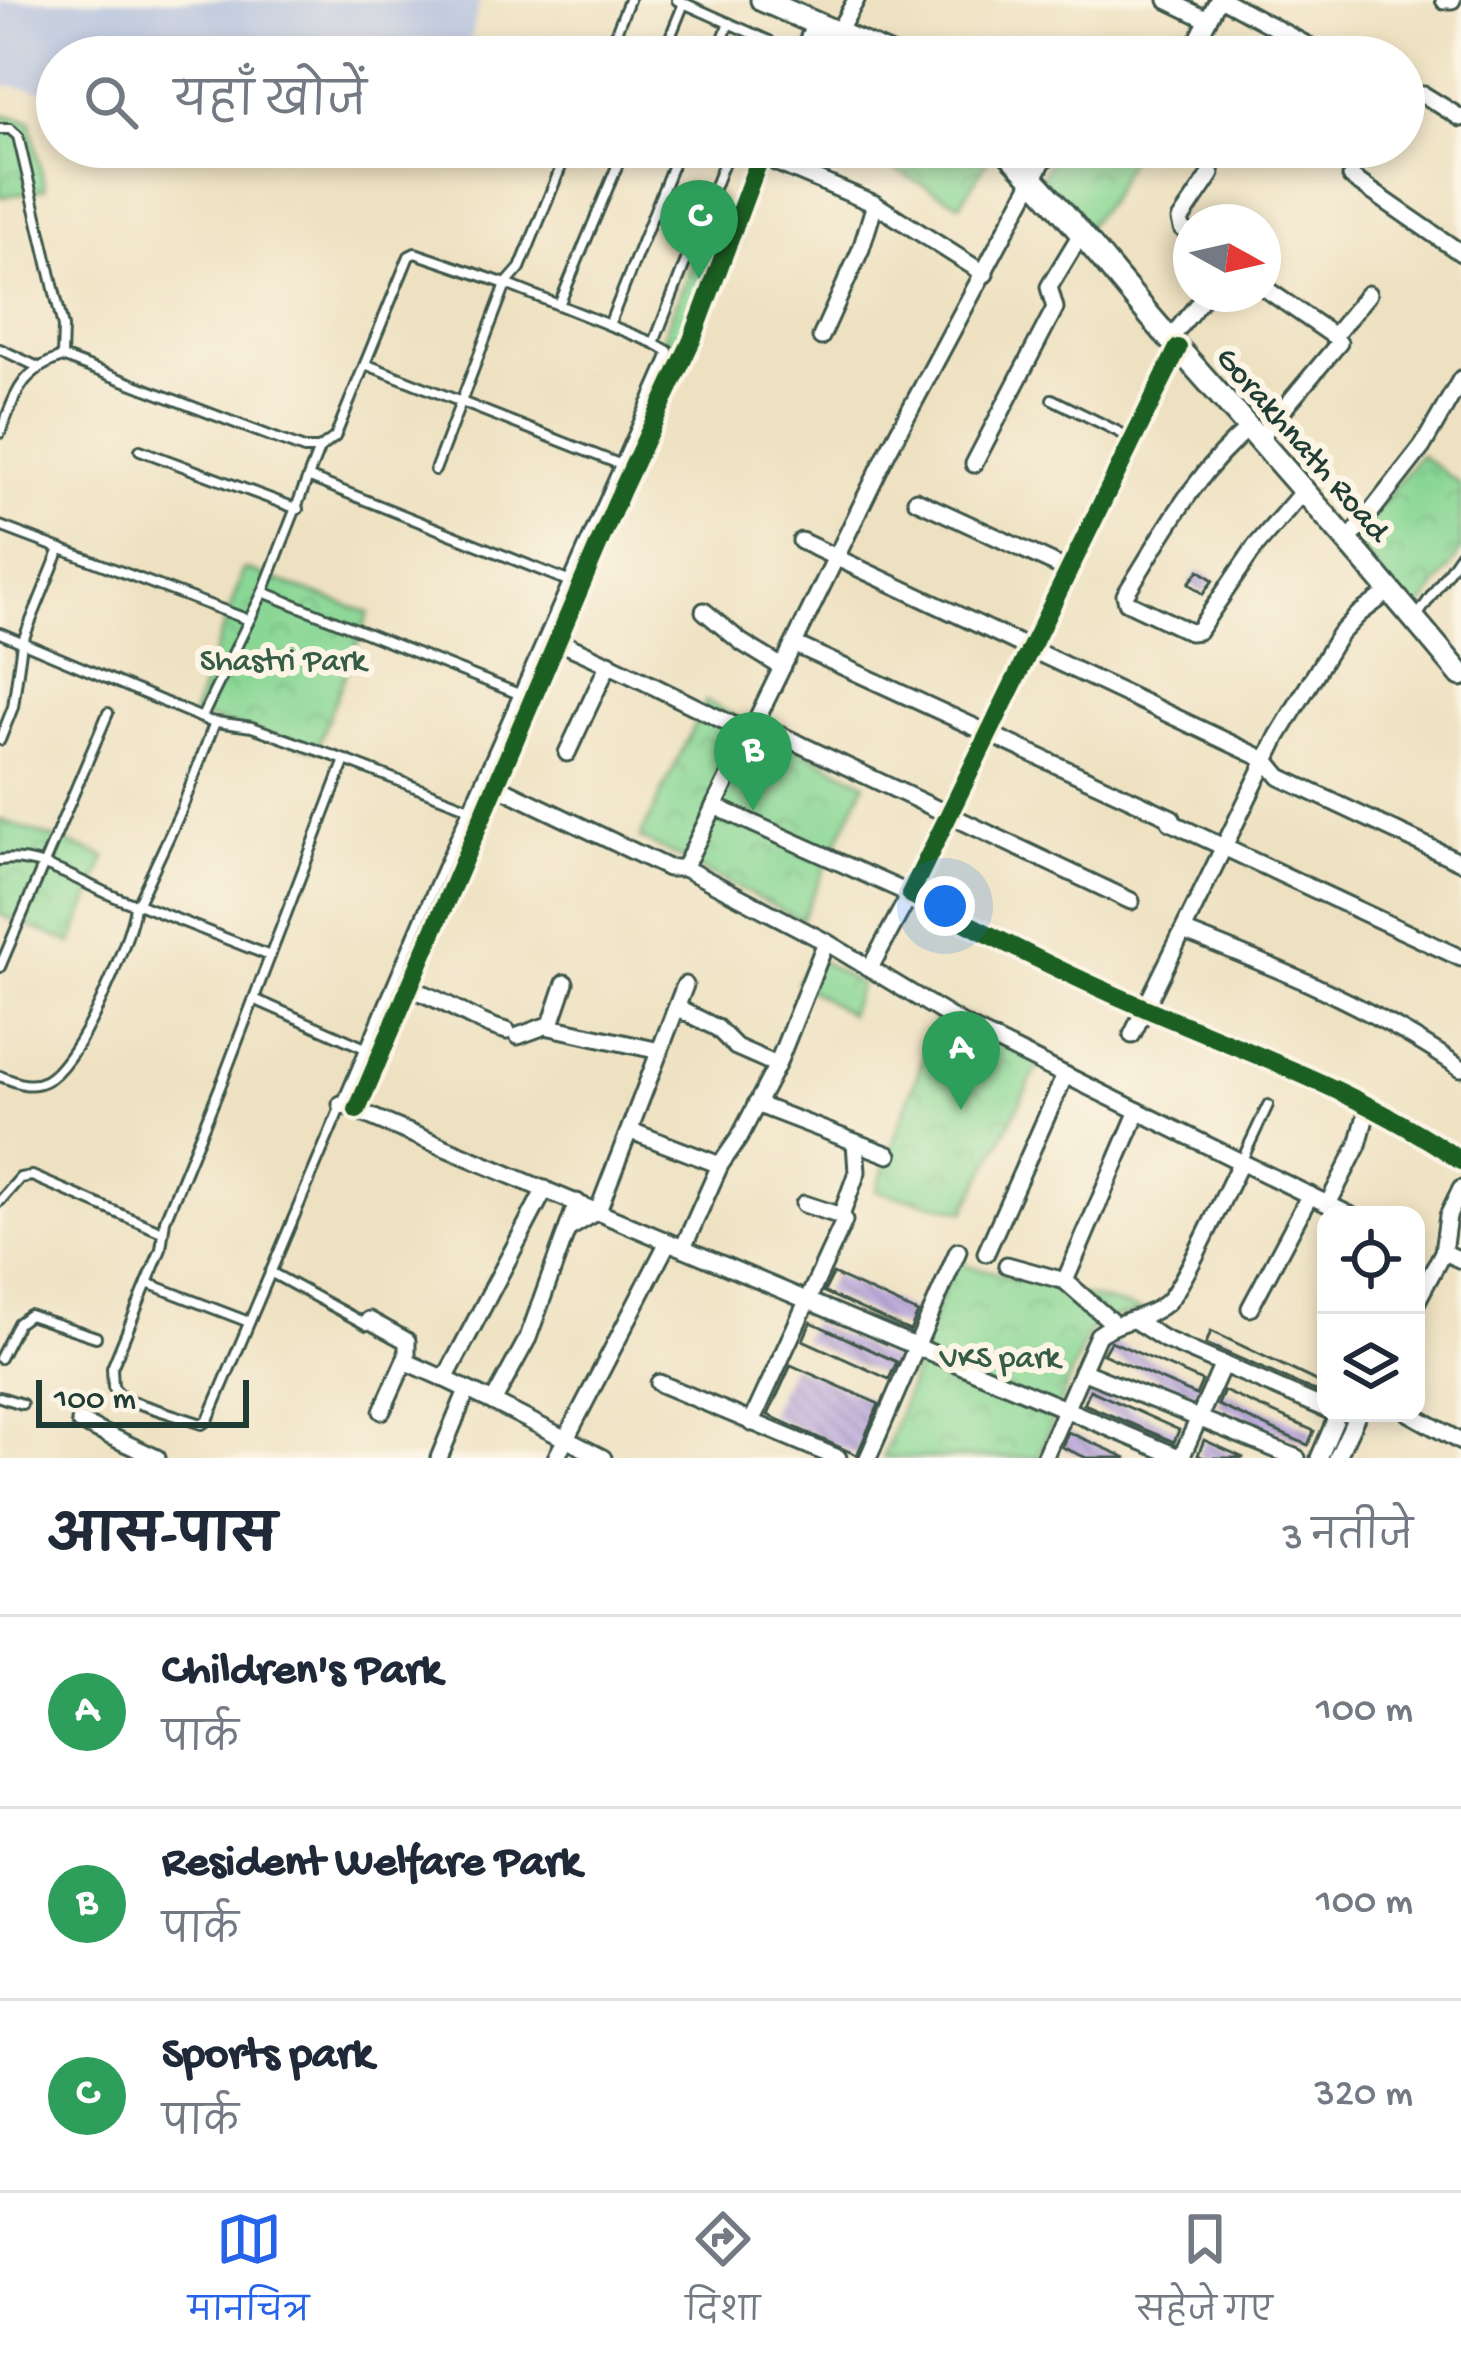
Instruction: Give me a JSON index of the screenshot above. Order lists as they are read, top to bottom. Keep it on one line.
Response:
{"streets":{"main road":["Gorakhnath Road"]},"parks":["Shastri Park","VKS park"],"scale_bar":"100 m","north":"right","page":{"search":"यहाँ खोजें","pins":["C","B","A"],"scale":"100 m","heading":["आस-पास","3 नतीजे"],"list":[{"mark":"A","name":"Children's Park","note":"पार्क","value":"100 m"},{"mark":"B","name":"Resident Welfare Park","note":"पार्क","value":"100 m"},{"mark":"C","name":"Sports park","note":"पार्क","value":"320 m"}],"nav":["मानचित्र","दिशा","सहेजे गए"]}}
